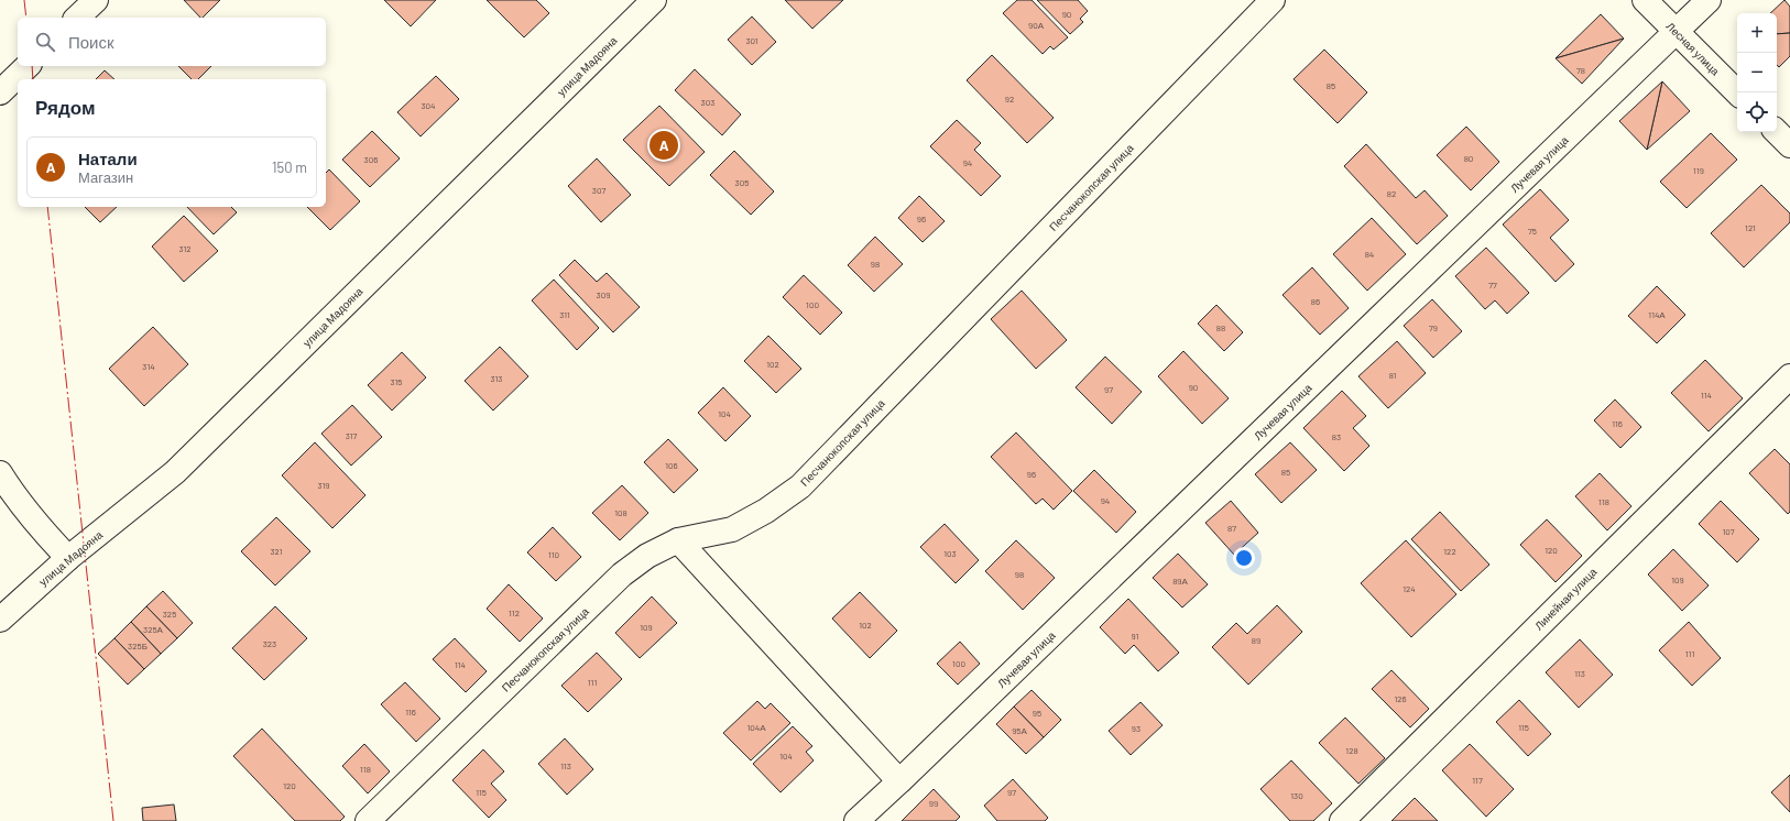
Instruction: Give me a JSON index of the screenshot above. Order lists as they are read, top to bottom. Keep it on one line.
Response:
{"streets":{"street":["Лесная улица","улица Мадояна","Лучевая улица","Песчанокопская улица","Линейная улица"]},"crossings":[["Лесная улица","Лучевая улица"]],"house_numbers":["90","90А","301","78","85","92","303","304","80","306","94","119","305","307","82","96","121","75","312","84","98","77","309","86","100","311","114А","88","79","102","314","81","313","315","90","97","114","104","116","317","83","106","85","96","319","94","118","108","87","107","120","321","122","103","110","98","109","89А","124","112","325","102","109","325А","91","89","323","325Б","111","100","114","113","111","126","116","95","104А","115","93","95А","128","104","113","118","117","120","115","97","130","99"],"page":{"map_buttons":["+","−"],"search":"Поиск","heading":"Рядом","pins":"A","list":[{"mark":"A","name":"Натали","note":"Магазин","value":"150 m"}]}}
